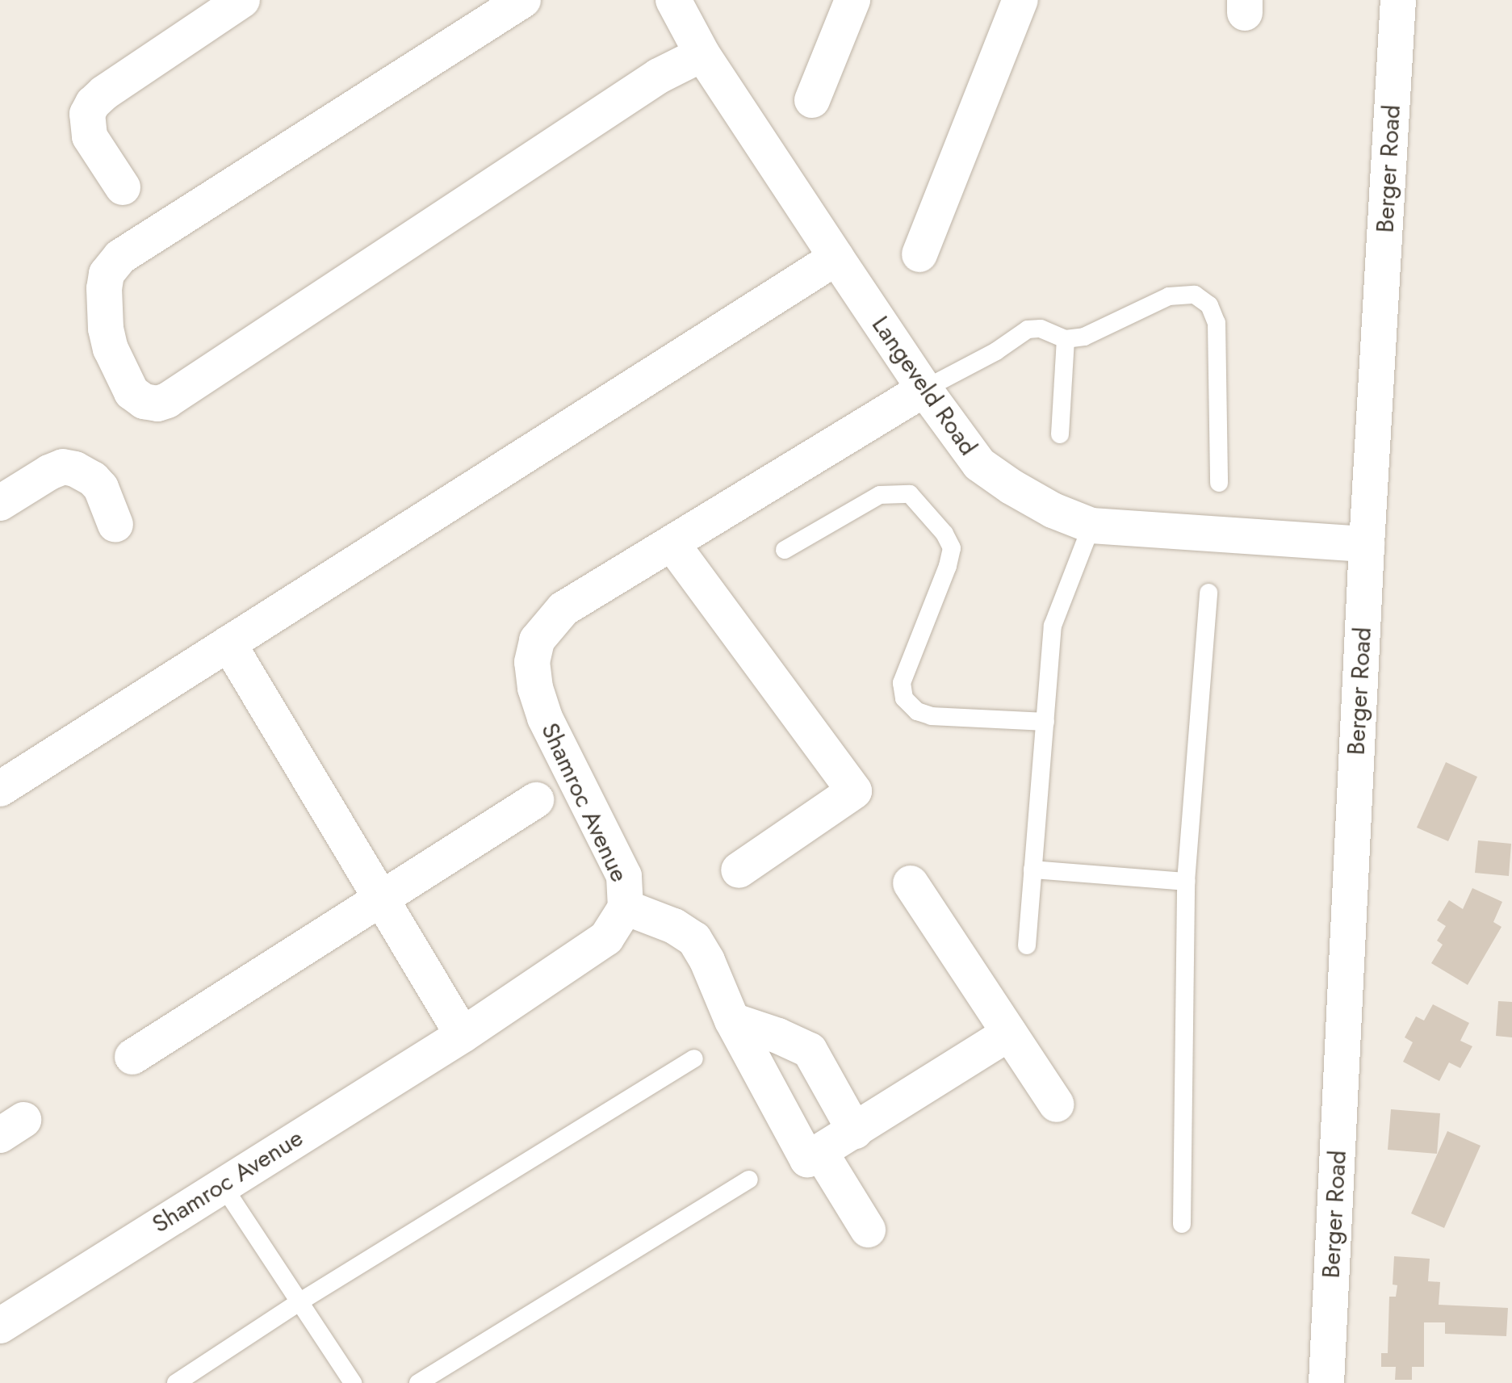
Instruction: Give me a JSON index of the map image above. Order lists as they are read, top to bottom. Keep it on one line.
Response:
{"streets":{"street":["Berger Road","Langeveld Road","Shamroc Avenue"]},"crossings":[["Berger Road","Langeveld Road"],["Langeveld Road","Shamroc Avenue"]]}
